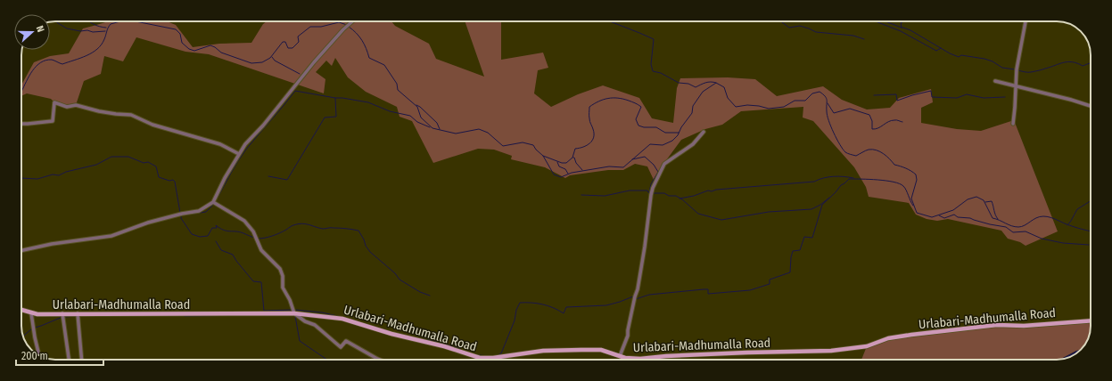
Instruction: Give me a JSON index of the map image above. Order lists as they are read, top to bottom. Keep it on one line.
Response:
{"streets":{"main road":["Urlabari-Madhumalla Road"]},"scale_bar":"200 m","north":"right"}
